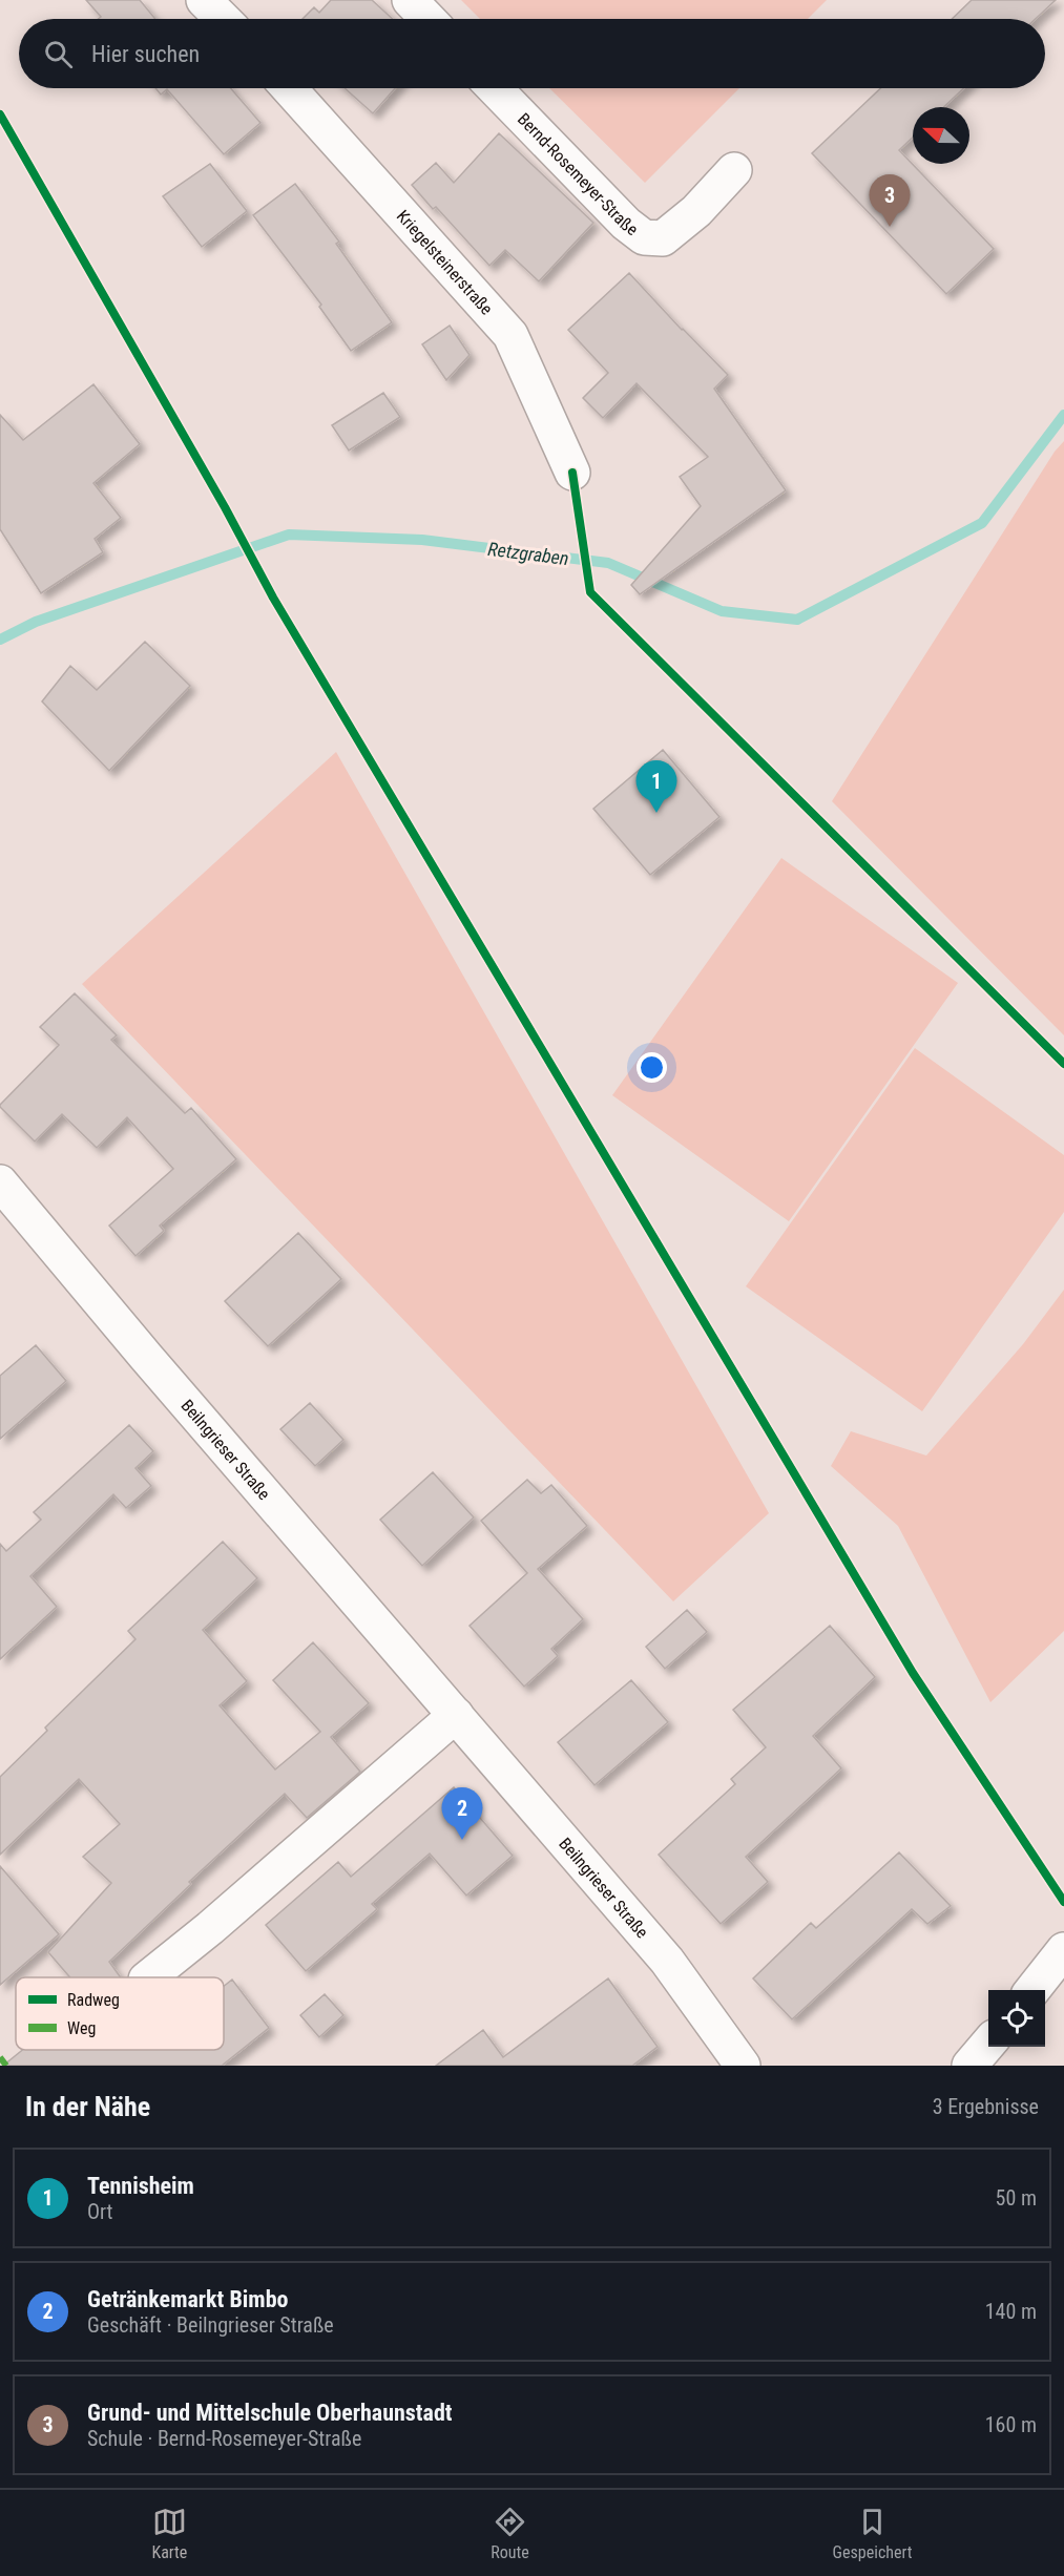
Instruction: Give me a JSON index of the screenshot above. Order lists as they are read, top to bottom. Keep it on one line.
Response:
{"streets":{"street":["Bernd-Rosemeyer-Straße","Kriegelsteinerstraße","Beilngrieser Straße"]},"water":["Retzgraben"],"legend":["Radweg","Weg"],"north":"left","page":{"search":"Hier suchen","pins":["3","1","2"],"heading":["In der Nähe","3 Ergebnisse"],"list":[{"mark":"1","name":"Tennisheim","note":"Ort","value":"50 m"},{"mark":"2","name":"Getränkemarkt Bimbo","note":"Geschäft · Beilngrieser Straße","value":"140 m"},{"mark":"3","name":"Grund- und Mittelschule Oberhaunstadt","note":"Schule · Bernd-Rosemeyer-Straße","value":"160 m"}],"nav":["Karte","Route","Gespeichert"]}}
